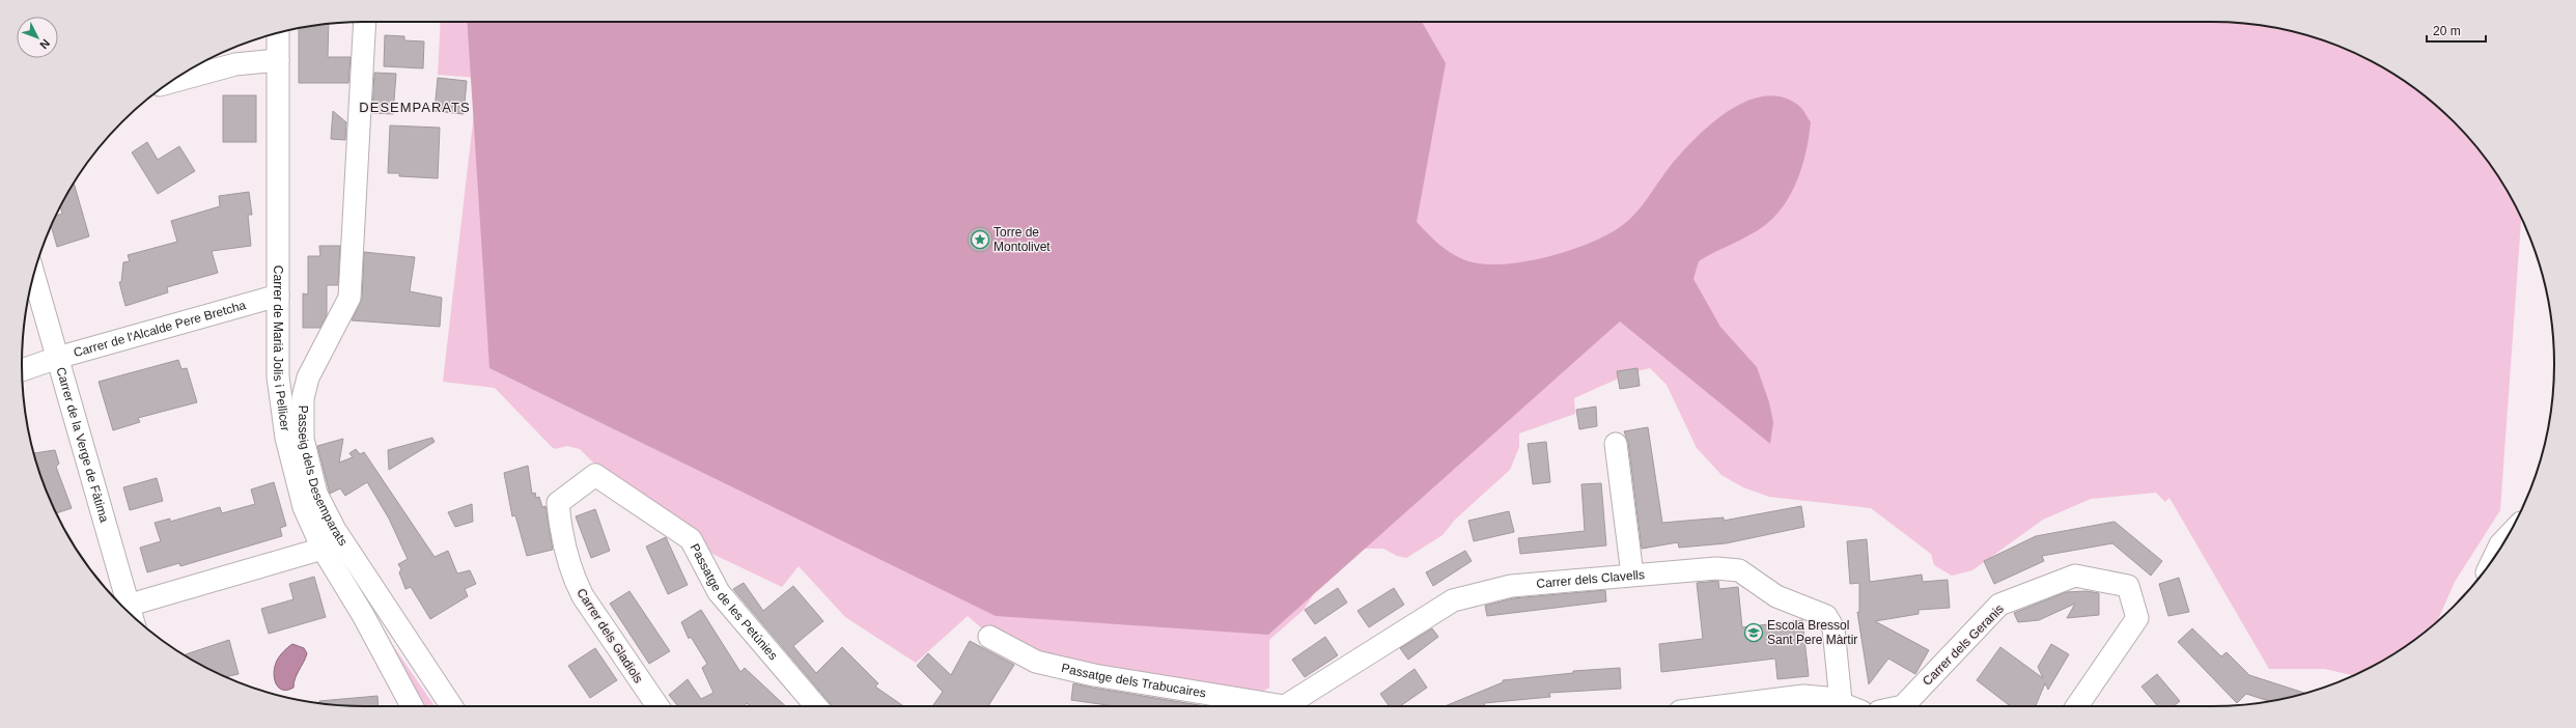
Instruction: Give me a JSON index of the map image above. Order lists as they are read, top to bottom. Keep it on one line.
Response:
{"streets":{"street":["Carrer de l'Alcalde Pere Bretcha","Carrer de Marià Jolis i Pellicer","Carrer de la Verge de Fàtima","Passeig dels Desemparats","Carrer dels Clavells","Passatge de les Petúnies","Carrer dels Gladiols","Carrer dels Geranis","Passatge dels Trabucaires"]},"crossings":[["Carrer de l'Alcalde Pere Bretcha","Carrer de Marià Jolis i Pellicer"],["Carrer de l'Alcalde Pere Bretcha","Carrer de la Verge de Fàtima"],["Carrer dels Clavells","Passatge dels Trabucaires"],["Passatge de les Petúnies","Carrer dels Gladiols"]],"districts":["DESEMPARATS"],"places":{"place":["Torre de Montolivet"],"school or university":["Escola Bressol Sant Pere Màrtir"]},"scale_bar":"20 m","north":"bottom right"}
